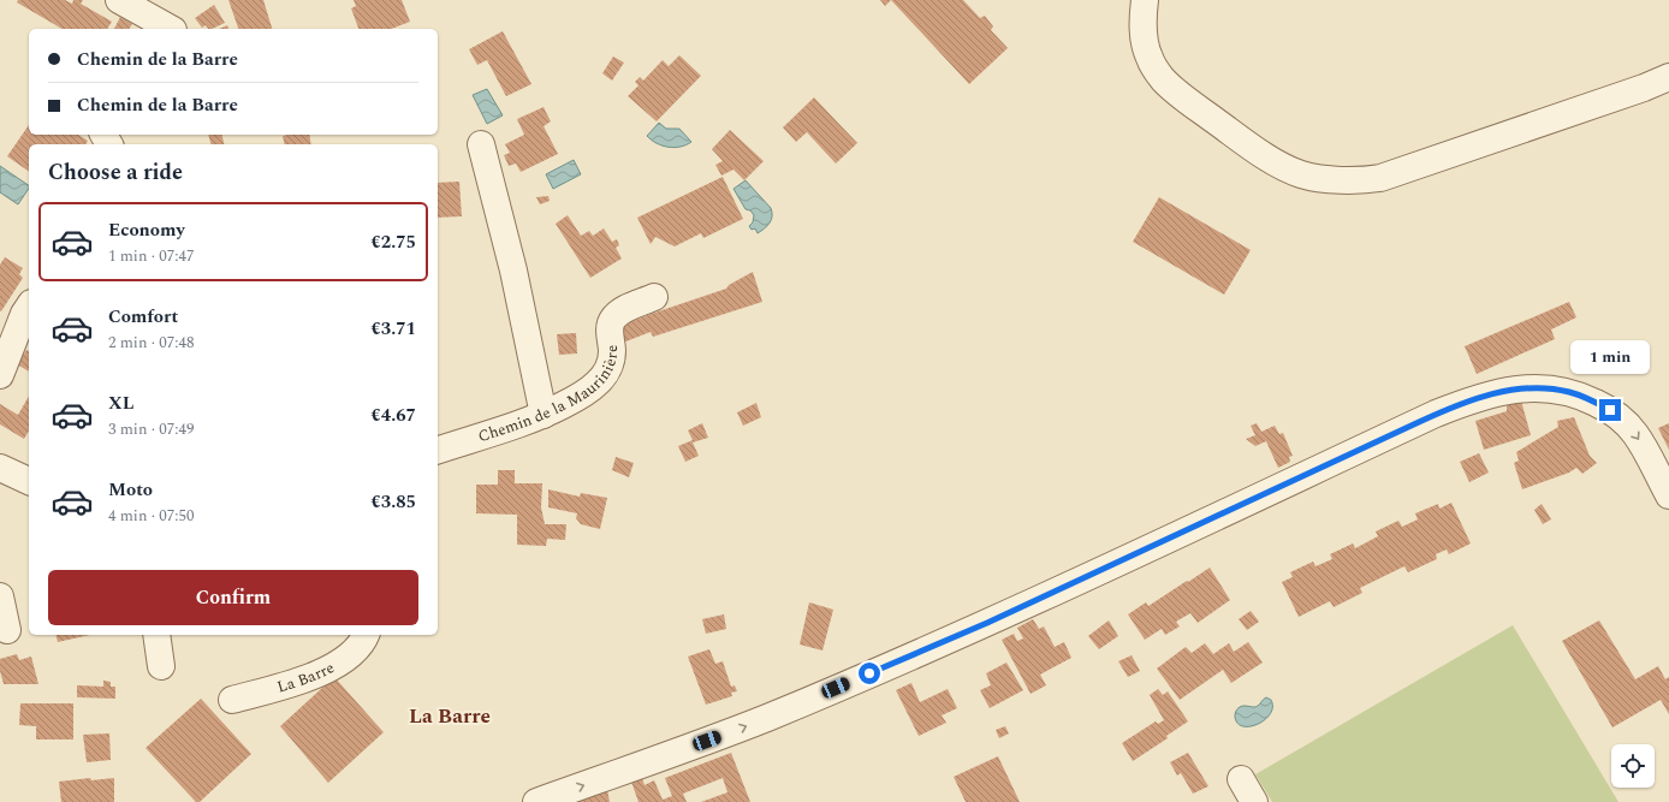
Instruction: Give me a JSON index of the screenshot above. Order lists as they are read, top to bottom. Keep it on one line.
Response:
{"streets":{"street":["Chemin de la Maurinière","La Barre"]},"districts":["La Barre"],"page":{"banner":["Chemin de la Barre","Chemin de la Barre"],"heading":"Choose a ride","list":[{"name":"Economy","note":"1 min · 07:47","value":"€2.75"},{"name":"Comfort","note":"2 min · 07:48","value":"€3.71"},{"name":"XL","note":"3 min · 07:49","value":"€4.67"},{"name":"Moto","note":"4 min · 07:50","value":"€3.85"}],"bubble":"1 min","buttons":"Confirm"}}
